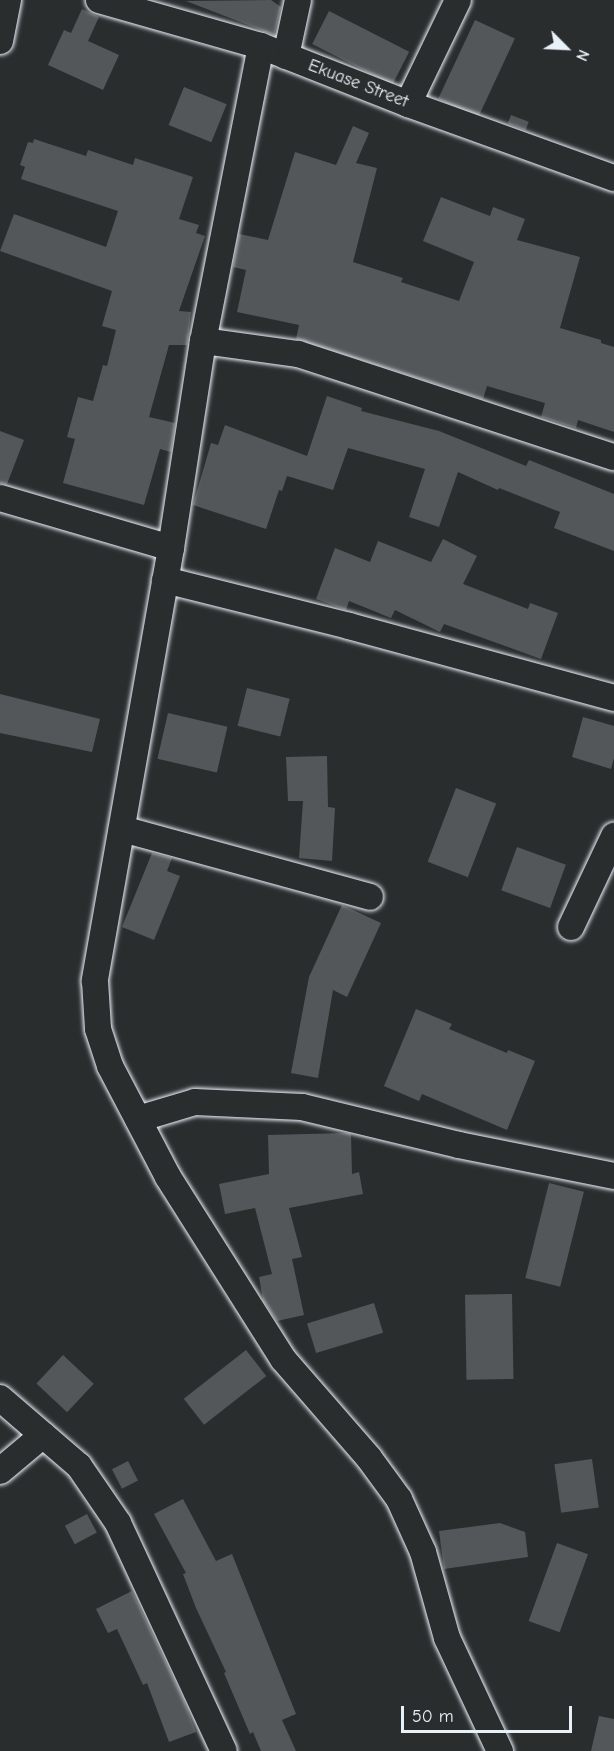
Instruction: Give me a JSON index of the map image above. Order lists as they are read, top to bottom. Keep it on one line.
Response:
{"streets":{"street":["Ekuase Street"]},"scale_bar":"50 m","north":"bottom right"}
